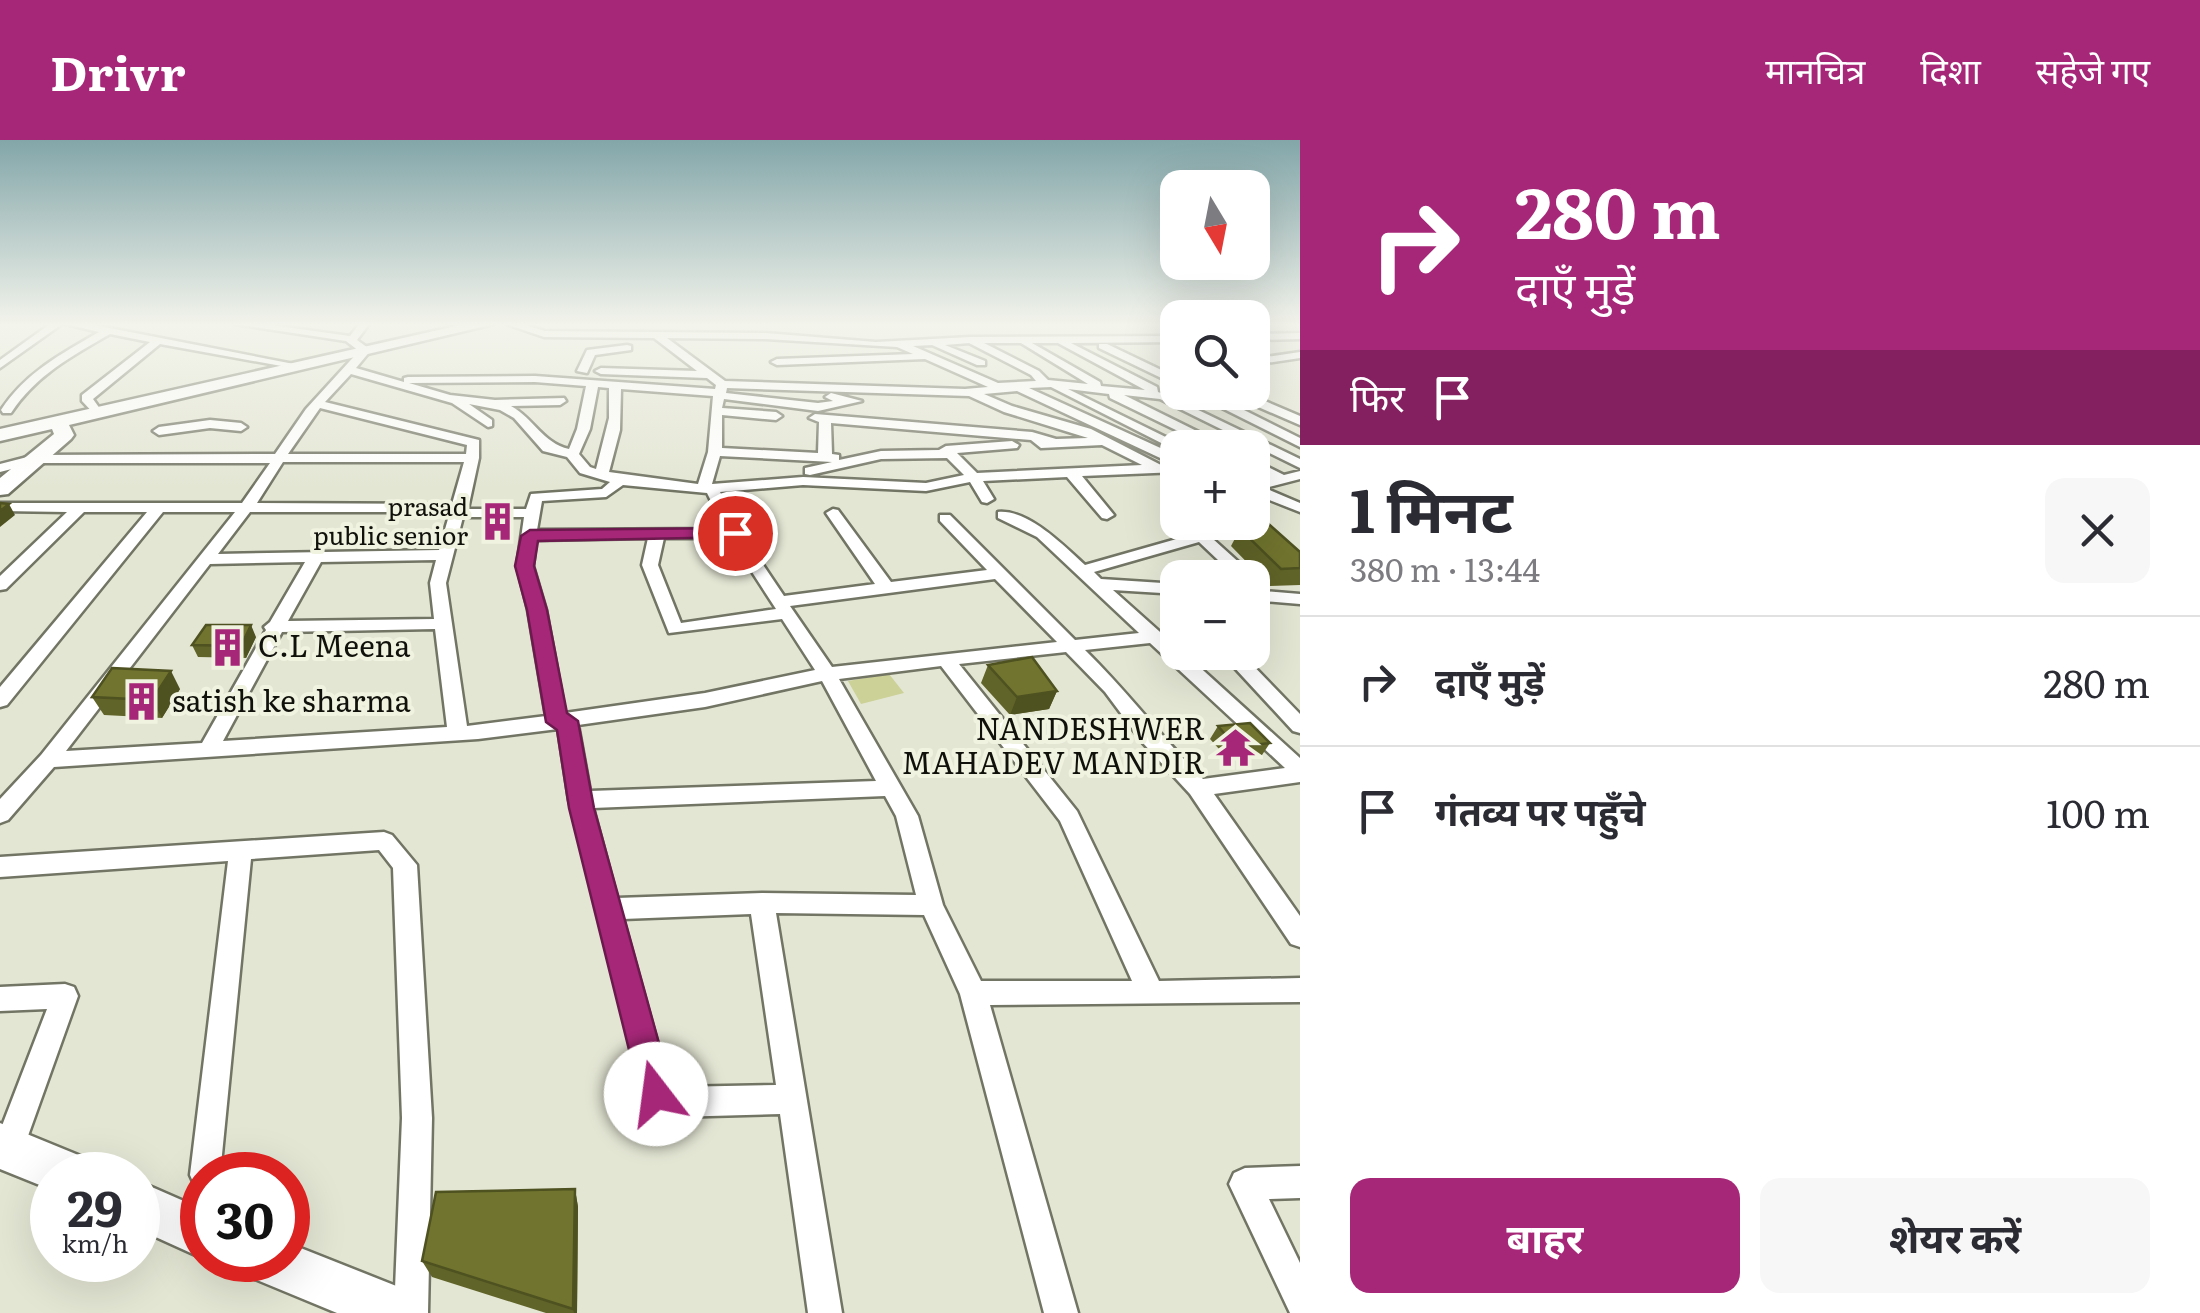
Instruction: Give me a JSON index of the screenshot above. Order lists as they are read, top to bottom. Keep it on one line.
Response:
{"places":{"building":["prasad public senior","C.L Meena","satish ke sharma"],"temple":["NANDESHWER MAHADEV MANDIR"]},"north":"bottom","page":{"header":"Drivr","nav":["मानचित्र","दिशा","सहेजे गए"],"turn":["280 m","दाएँ मुड़ें"],"map_buttons":["+","−"],"then":"फिर","heading":["1 मिनट","380 m · 13:44"],"list":[{"name":"दाएँ मुड़ें","value":"280 m"},{"name":"गंतव्य पर पहुँचे","value":"100 m"}],"speed":"29 km/h","limit":"30","buttons":["बाहर","शेयर करें"]}}
